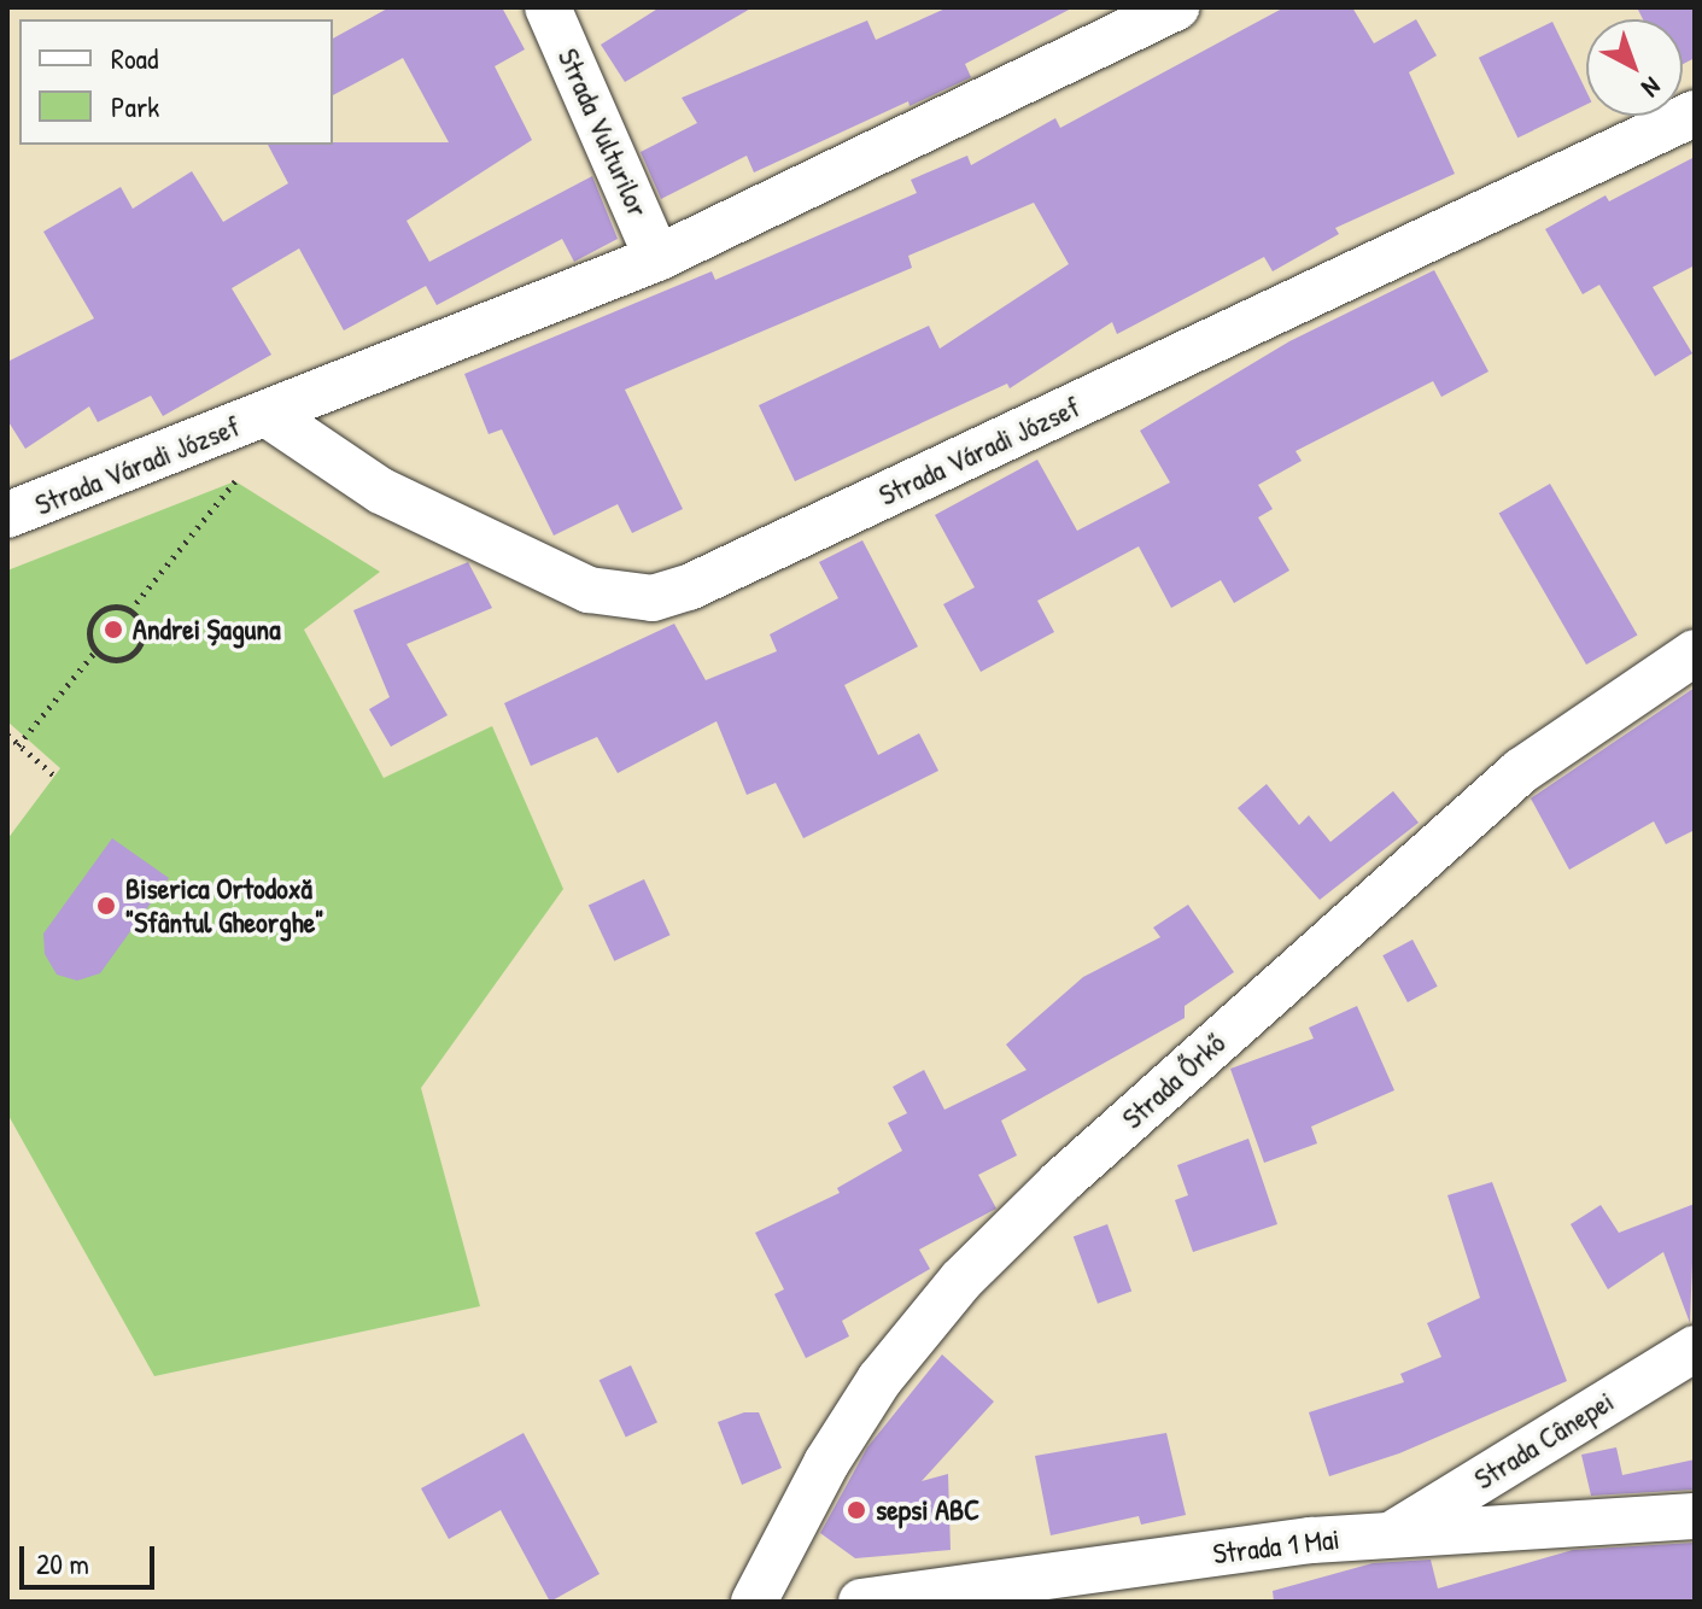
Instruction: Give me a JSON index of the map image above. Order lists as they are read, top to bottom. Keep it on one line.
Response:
{"streets":{"street":["Strada Vulturilor","Strada Váradi József","Strada Őrkő","Strada Cânepei","Strada 1 Mai"]},"crossings":[["Strada Vulturilor","Strada Váradi József"],["Strada Cânepei","Strada 1 Mai"]],"places":["Andrei Șaguna","Biserica Ortodoxă \"Sfântul Gheorghe\"","sepsi ABC"],"legend":["Road","Park"],"scale_bar":"20 m","north":"bottom right"}
